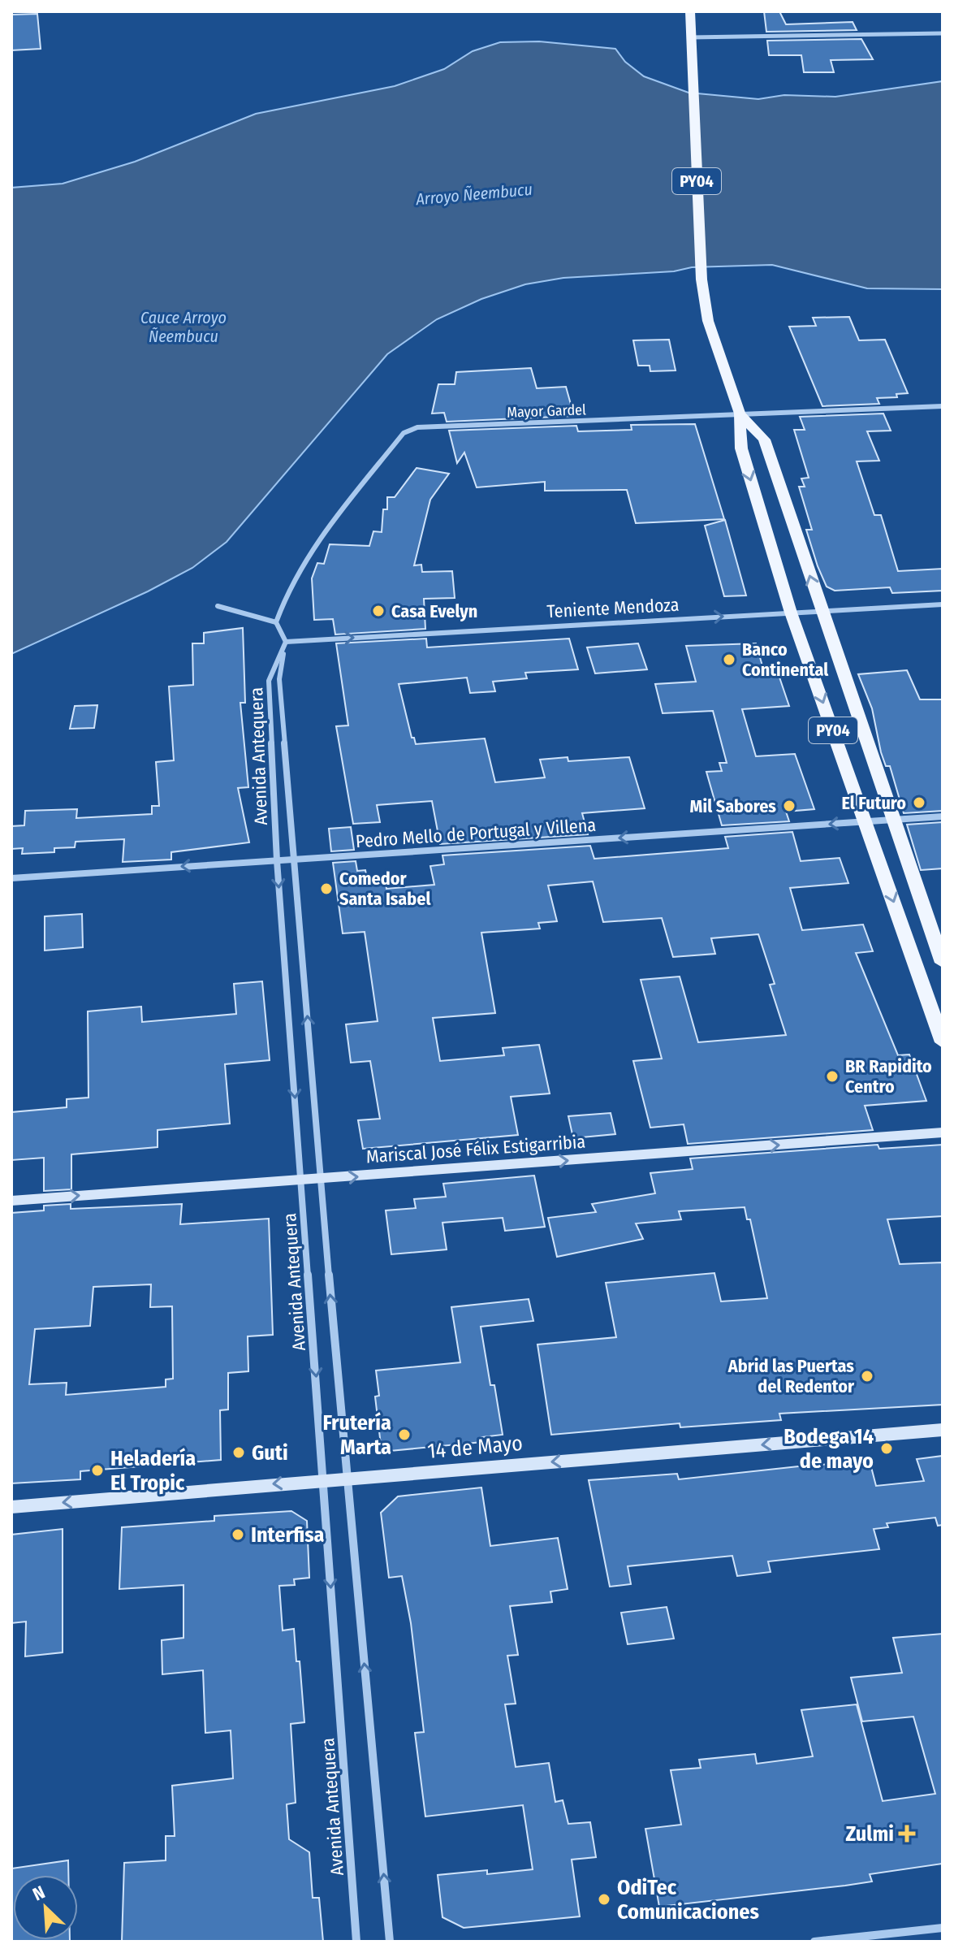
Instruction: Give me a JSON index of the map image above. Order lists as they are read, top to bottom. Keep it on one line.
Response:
{"streets":{"main road":["PY04","Mariscal José Félix Estigarribia","14 de Mayo"],"street":["Mayor Gardel","Teniente Mendoza","Avenida Antequera","Pedro Mello de Portugal y Villena"]},"crossings":[["PY04","Mayor Gardel"],["PY04","Teniente Mendoza"],["PY04","Pedro Mello de Portugal y Villena"],["Teniente Mendoza","Avenida Antequera"],["Avenida Antequera","Pedro Mello de Portugal y Villena"],["Avenida Antequera","Mariscal José Félix Estigarribia"],["Avenida Antequera","14 de Mayo"]],"one_way":["Teniente Mendoza","Pedro Mello de Portugal y Villena","Mariscal José Félix Estigarribia","14 de Mayo"],"water":["Arroyo Ñeembucu","Cauce Arroyo Ñeembucu"],"places":{"other":["Casa Evelyn","Banco Continental","El Futuro","Mil Sabores","Comedor Santa Isabel","BR Rapidito Centro","Abrid las Puertas del Redentor","Frutería Marta","Bodega 14 de mayo","Guti","Heladería El Tropic","Interfisa","OdiTec Comunicaciones"],"health":["Zulmi"]},"north":"top left"}
